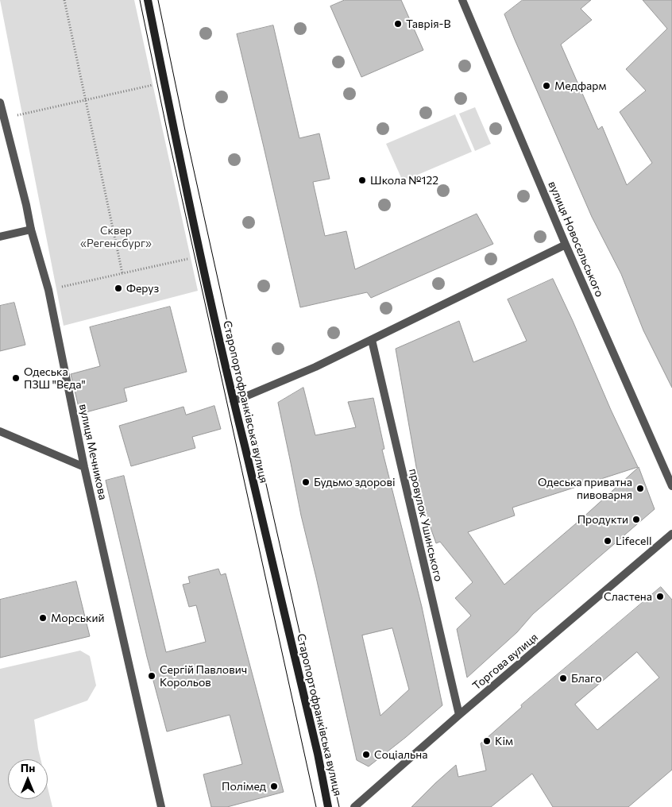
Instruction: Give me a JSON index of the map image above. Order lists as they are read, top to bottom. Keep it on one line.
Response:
{"streets":{"main road":["Старопортофранківська вулиця"],"street":["вулиця Новосельського","вулиця Мечникова","провулок Ушинського","Торгова вулиця"]},"crossings":[["провулок Ушинського","Торгова вулиця"]],"parks":["Сквер «Регенсбург»"],"places":["Таврія-В","Медфарм","Школа №122","Феруз","Одеська ПЗШ \"Вєда\"","Будьмо здорові","Одеська приватна пивоварня","Продукти","Lifecell","Сластена","Морський","Сергій Павлович Корольов","Благо","Кім","Соціальна","Полімед"],"north":"top"}
